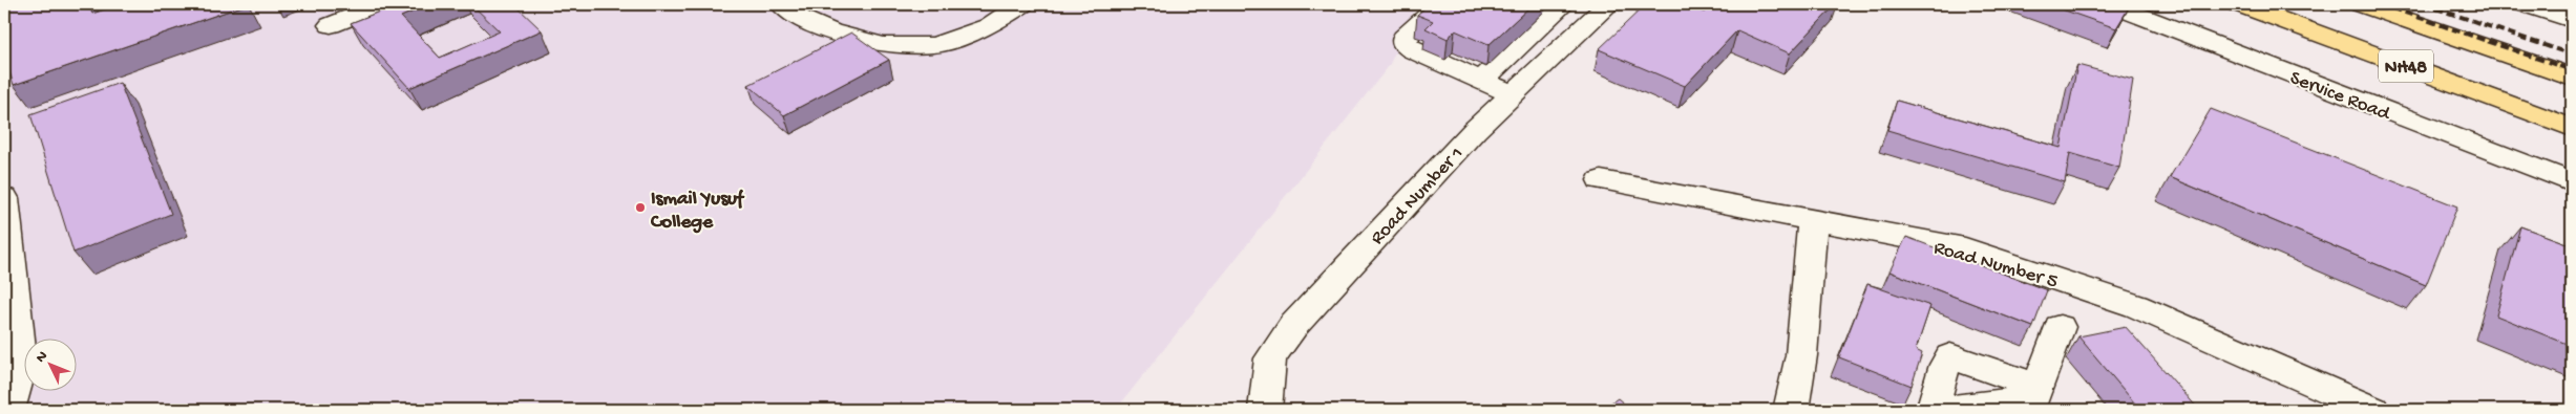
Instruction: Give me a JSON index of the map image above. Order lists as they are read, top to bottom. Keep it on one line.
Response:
{"streets":{"highway":["NH48"],"street":["Service Road","Road Number 1","Road Number 5"]},"places":["Ismail Yusuf College"],"north":"top left"}
